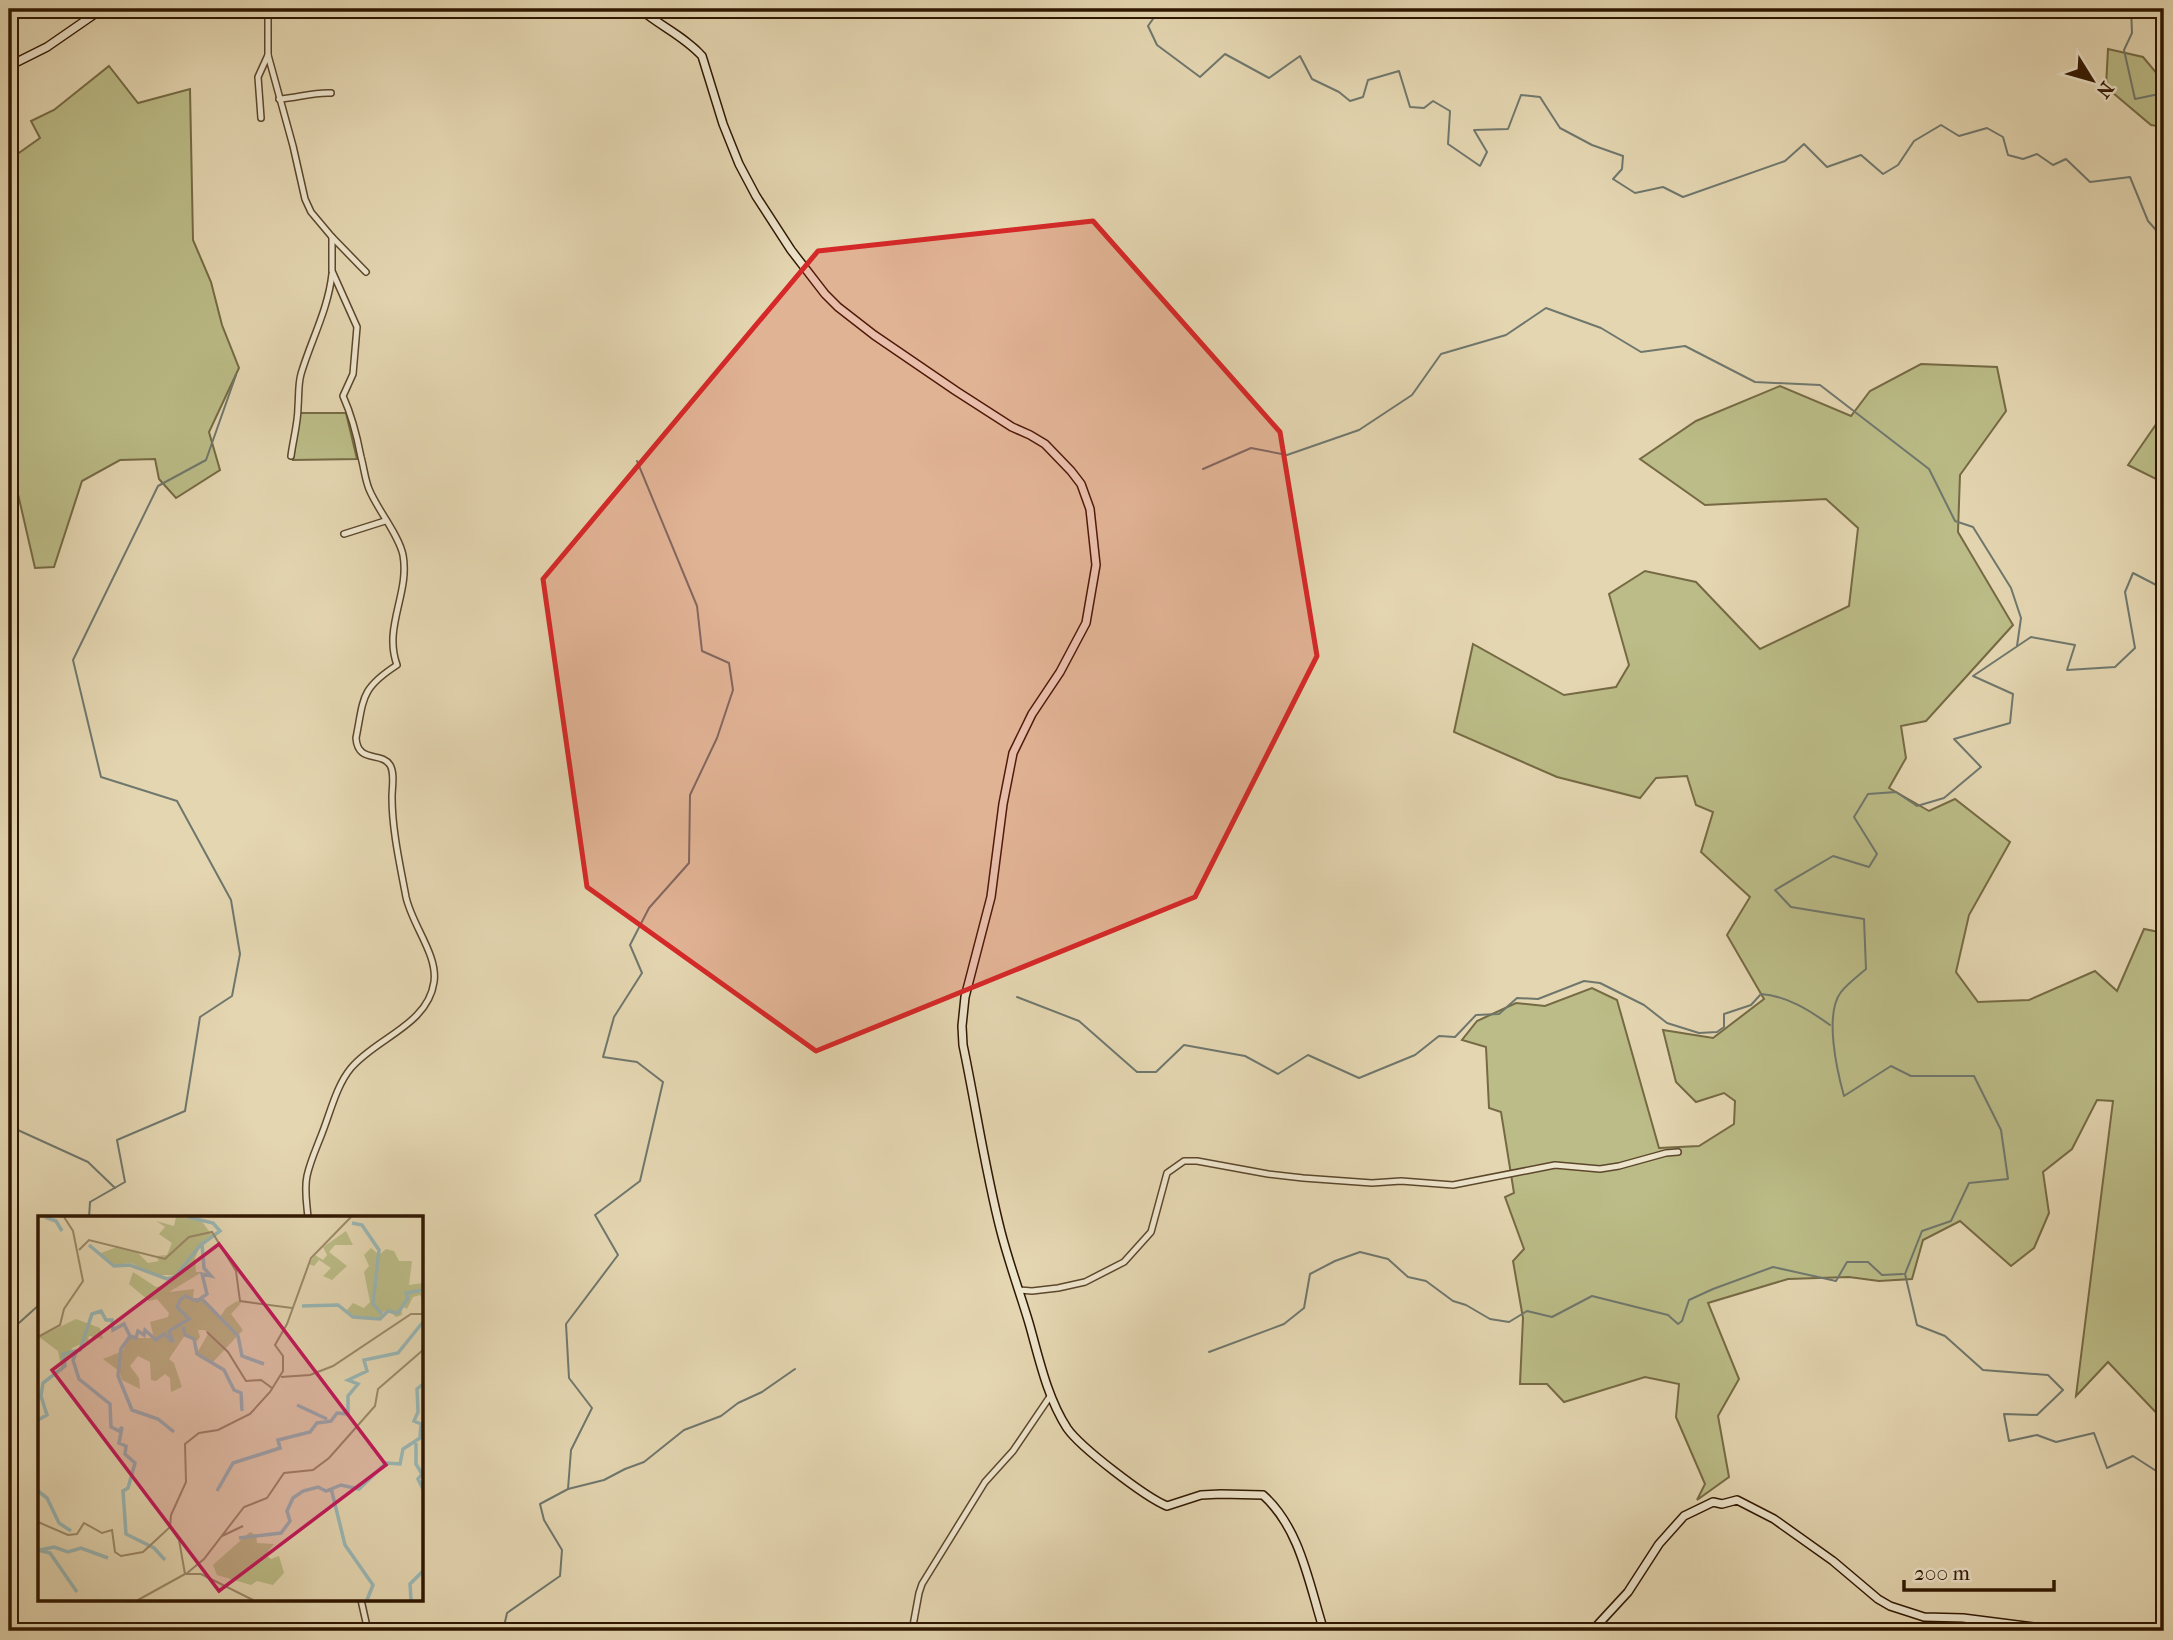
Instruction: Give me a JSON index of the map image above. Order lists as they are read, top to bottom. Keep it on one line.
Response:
{"scale_bar":"200 m","north":"bottom right"}
